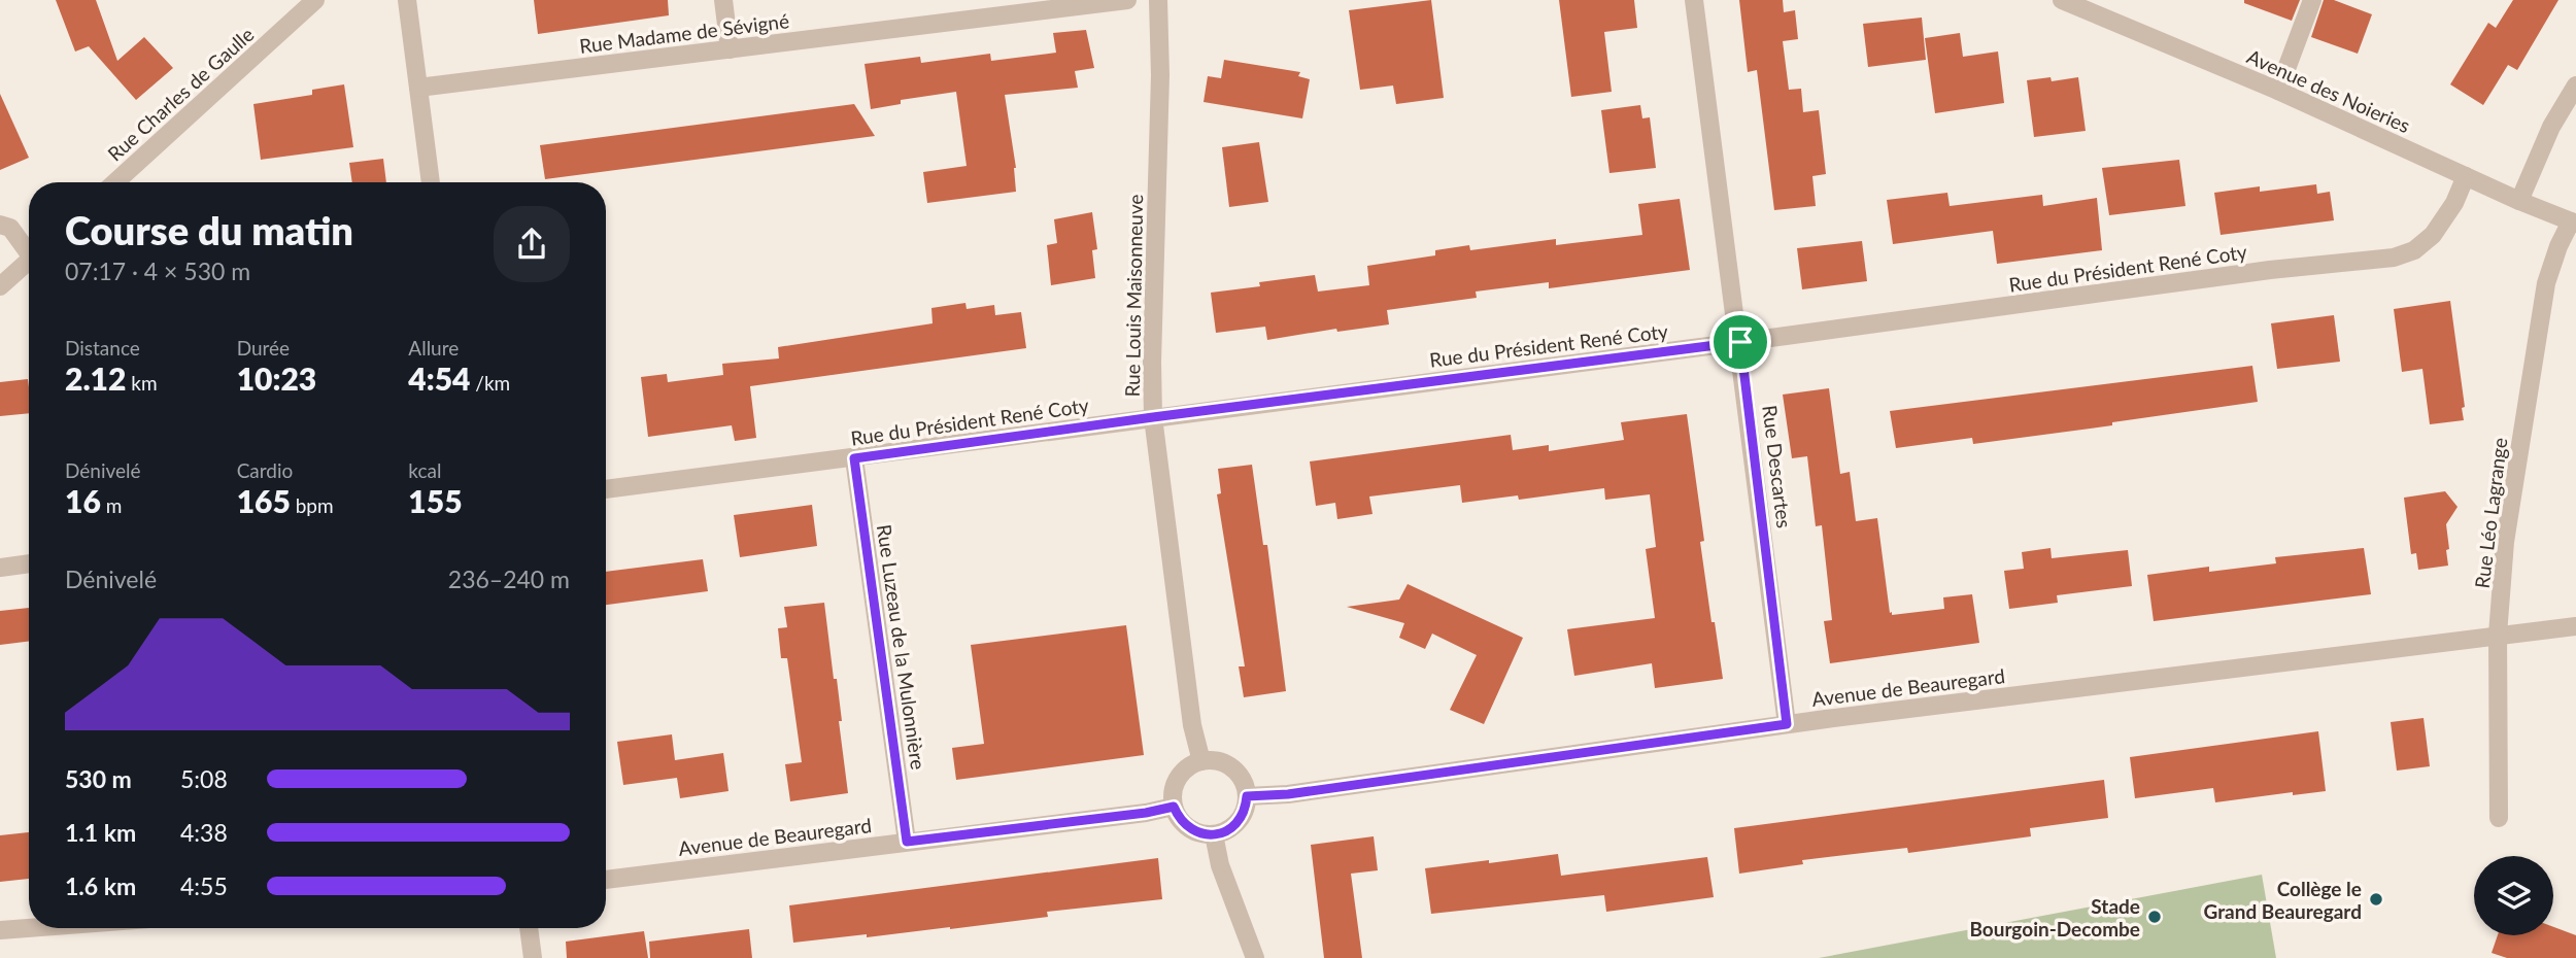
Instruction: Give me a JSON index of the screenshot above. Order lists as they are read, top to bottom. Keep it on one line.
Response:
{"streets":{"street":["Rue Madame de Sévigné","Avenue des Noieries","Rue Charles de Gaulle","Rue du Président René Coty","Rue Louis Maisonneuve","Rue Descartes","Rue Léo Lagrange","Rue Luzeau de la Mulonnière","Avenue de Beauregard"]},"crossings":[["Avenue des Noieries","Rue du Président René Coty"],["Avenue des Noieries","Rue Léo Lagrange"],["Rue du Président René Coty","Rue Louis Maisonneuve"],["Rue du Président René Coty","Rue Descartes"],["Rue du Président René Coty","Rue Luzeau de la Mulonnière"],["Rue Louis Maisonneuve","Avenue de Beauregard"],["Rue Descartes","Avenue de Beauregard"],["Rue Léo Lagrange","Avenue de Beauregard"],["Rue Luzeau de la Mulonnière","Avenue de Beauregard"]],"places":["Collège le Grand Beauregard","Stade Bourgoin-Decombe"],"page":{"heading":["Course du matin","07:17 · 4 × 530 m"],"stats":[["Distance","2.12 km"],["Durée","10:23"],["Allure","4:54 /km"],["Dénivelé","16 m"],["Cardio","165 bpm"],["kcal","155"]],"chart":["Dénivelé","236–240 m"],"list":[{"name":"530 m","note":"5:08"},{"name":"1.1 km","note":"4:38"},{"name":"1.6 km","note":"4:55"}]}}
